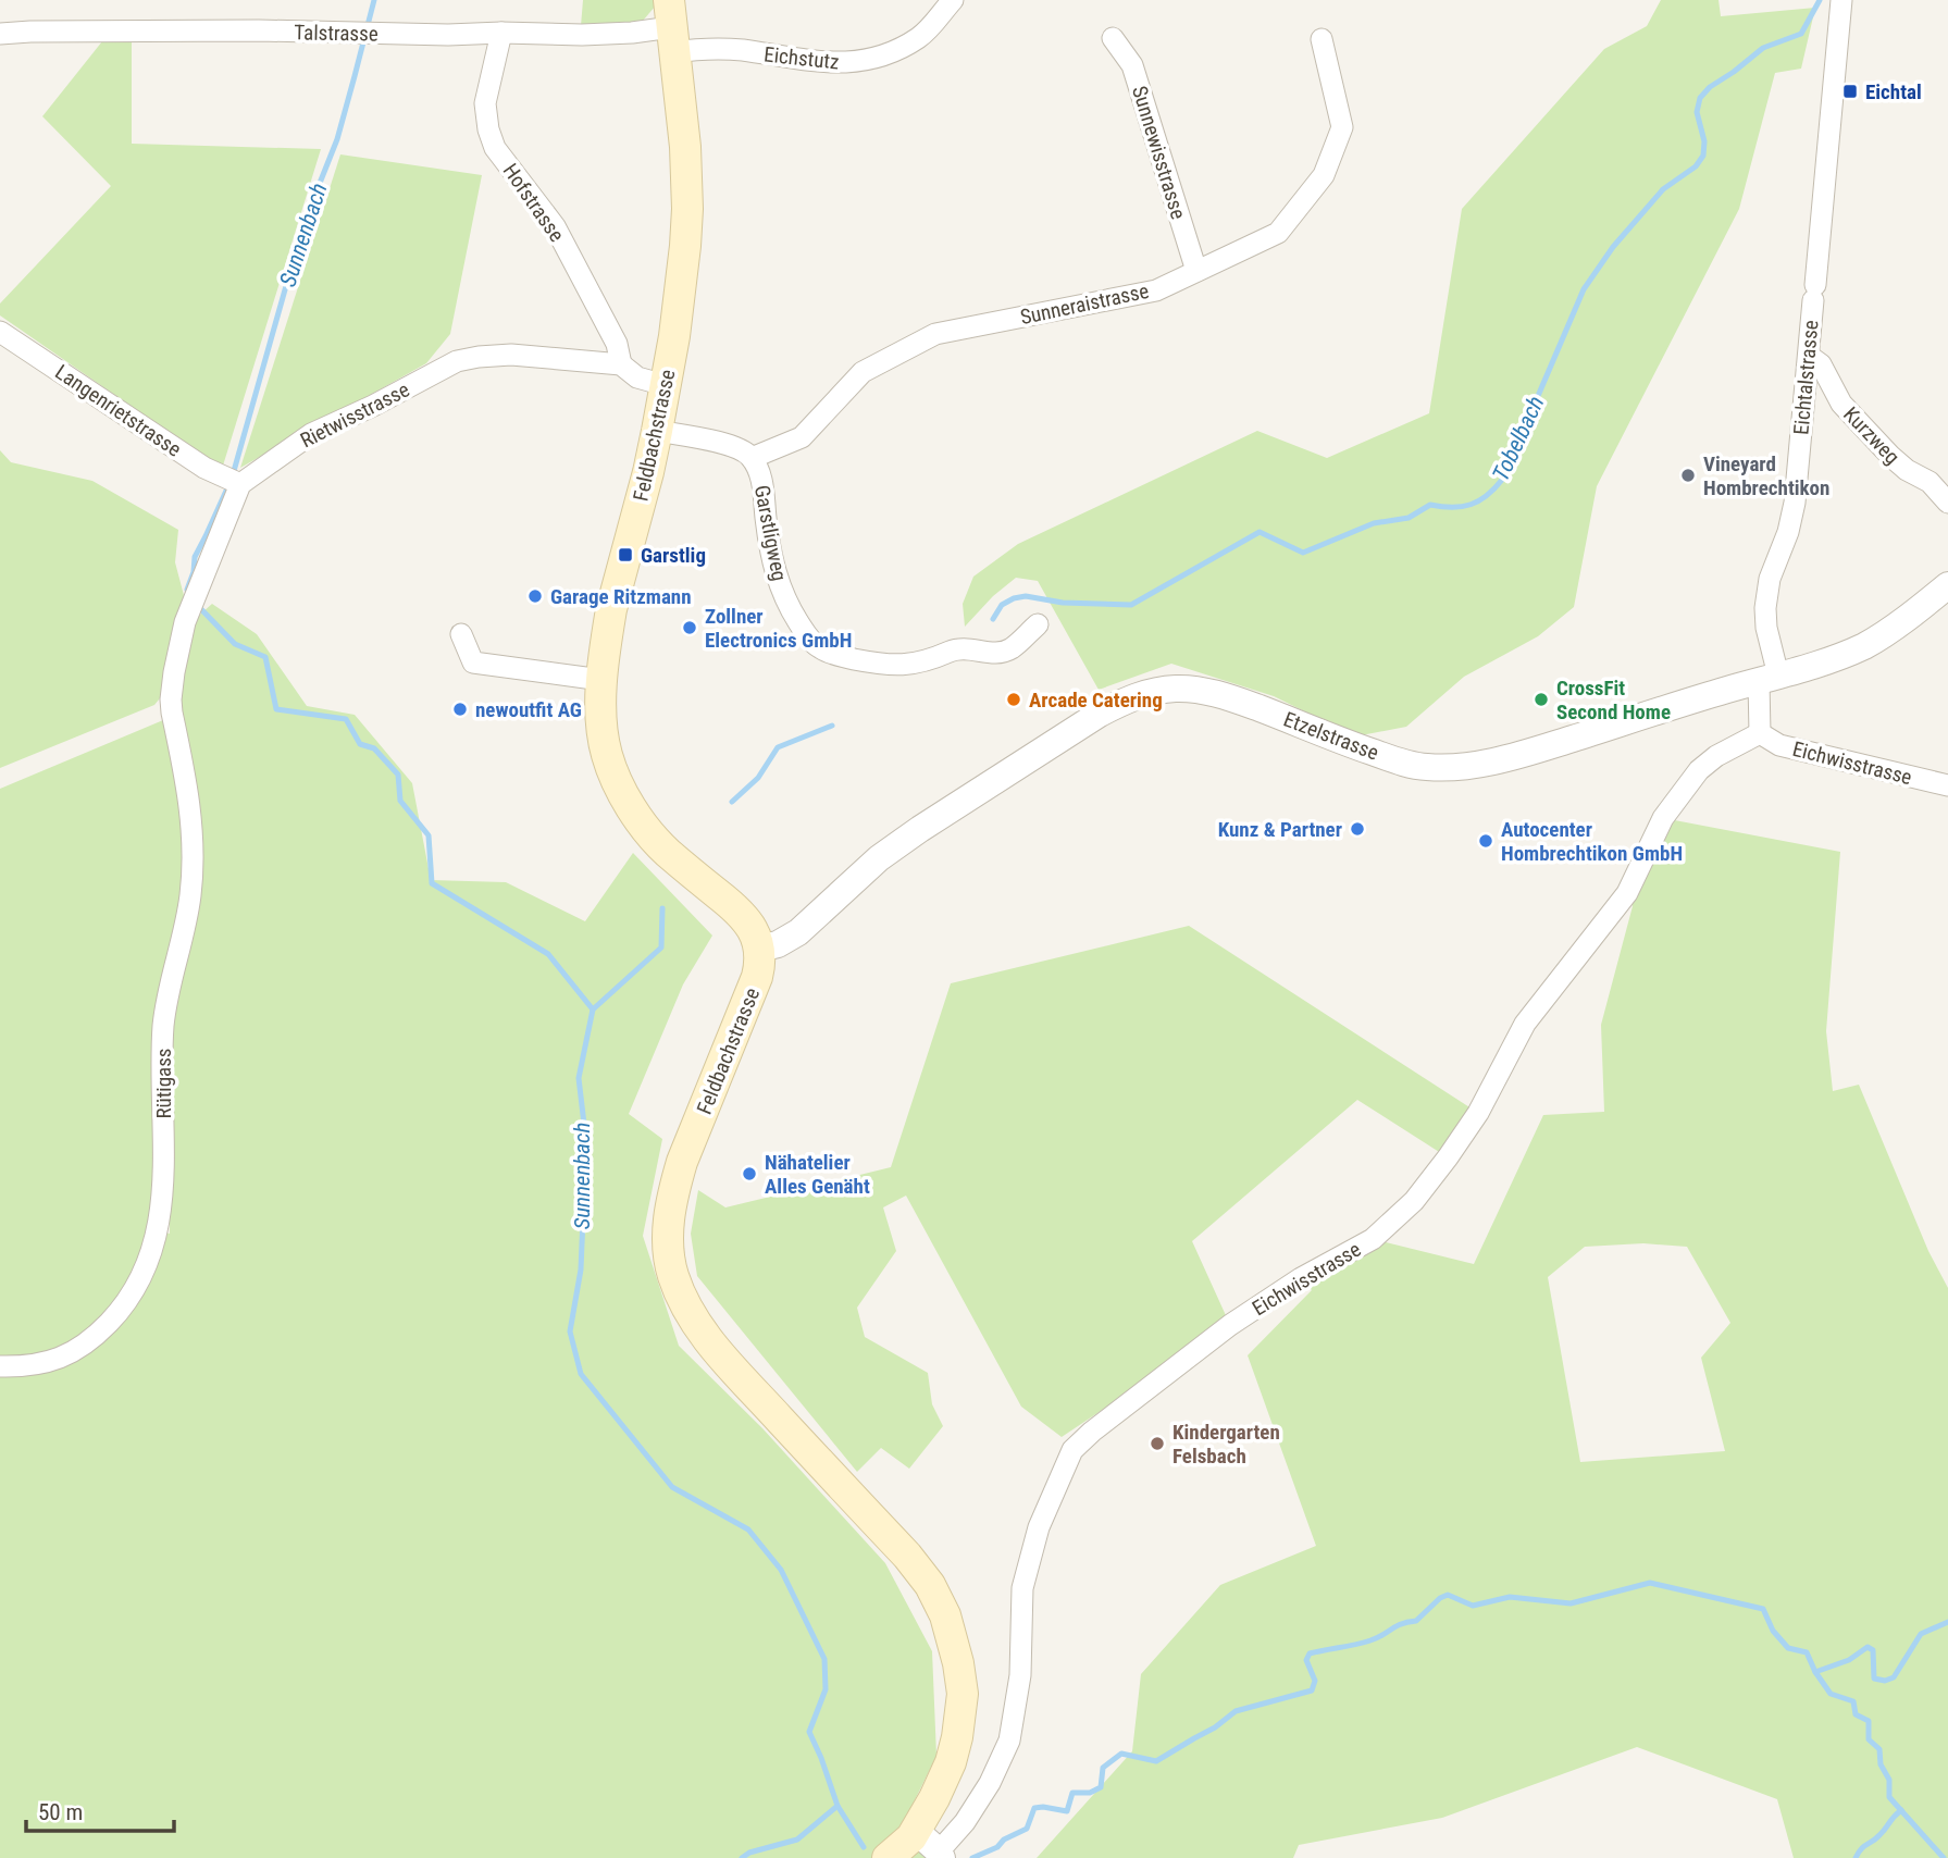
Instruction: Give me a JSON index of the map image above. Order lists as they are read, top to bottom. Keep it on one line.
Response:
{"streets":{"main road":["Feldbachstrasse"],"street":["Talstrasse","Eichstutz","Sunnewisstrasse","Hofstrasse","Sunneraistrasse","Eichtalstrasse","Langenrietstrasse","Rietwisstrasse","Kurzweg","Garstligweg","Etzelstrasse","Eichwisstrasse","Rütigass"]},"crossings":[["Talstrasse","Eichstutz"],["Talstrasse","Hofstrasse"],["Talstrasse","Feldbachstrasse"],["Eichstutz","Feldbachstrasse"],["Sunnewisstrasse","Sunneraistrasse"],["Hofstrasse","Rietwisstrasse"],["Sunneraistrasse","Garstligweg"],["Eichtalstrasse","Kurzweg"],["Eichtalstrasse","Etzelstrasse"],["Langenrietstrasse","Rietwisstrasse"],["Langenrietstrasse","Rütigass"],["Rietwisstrasse","Feldbachstrasse"],["Rietwisstrasse","Rütigass"],["Feldbachstrasse","Garstligweg"],["Feldbachstrasse","Etzelstrasse"]],"water":["Sunnenbach","Tobelbach"],"places":{"transit":["Eichtal","Garstlig"],"other":["Vineyard Hombrechtikon","Garage Ritzmann","Zollner Electronics GmbH","Arcade Catering","CrossFit Second Home","newoutfit AG","Kunz & Partner","Autocenter Hombrechtikon GmbH","Nähatelier Alles Genäht","Kindergarten Felsbach"]},"scale_bar":"50 m"}
